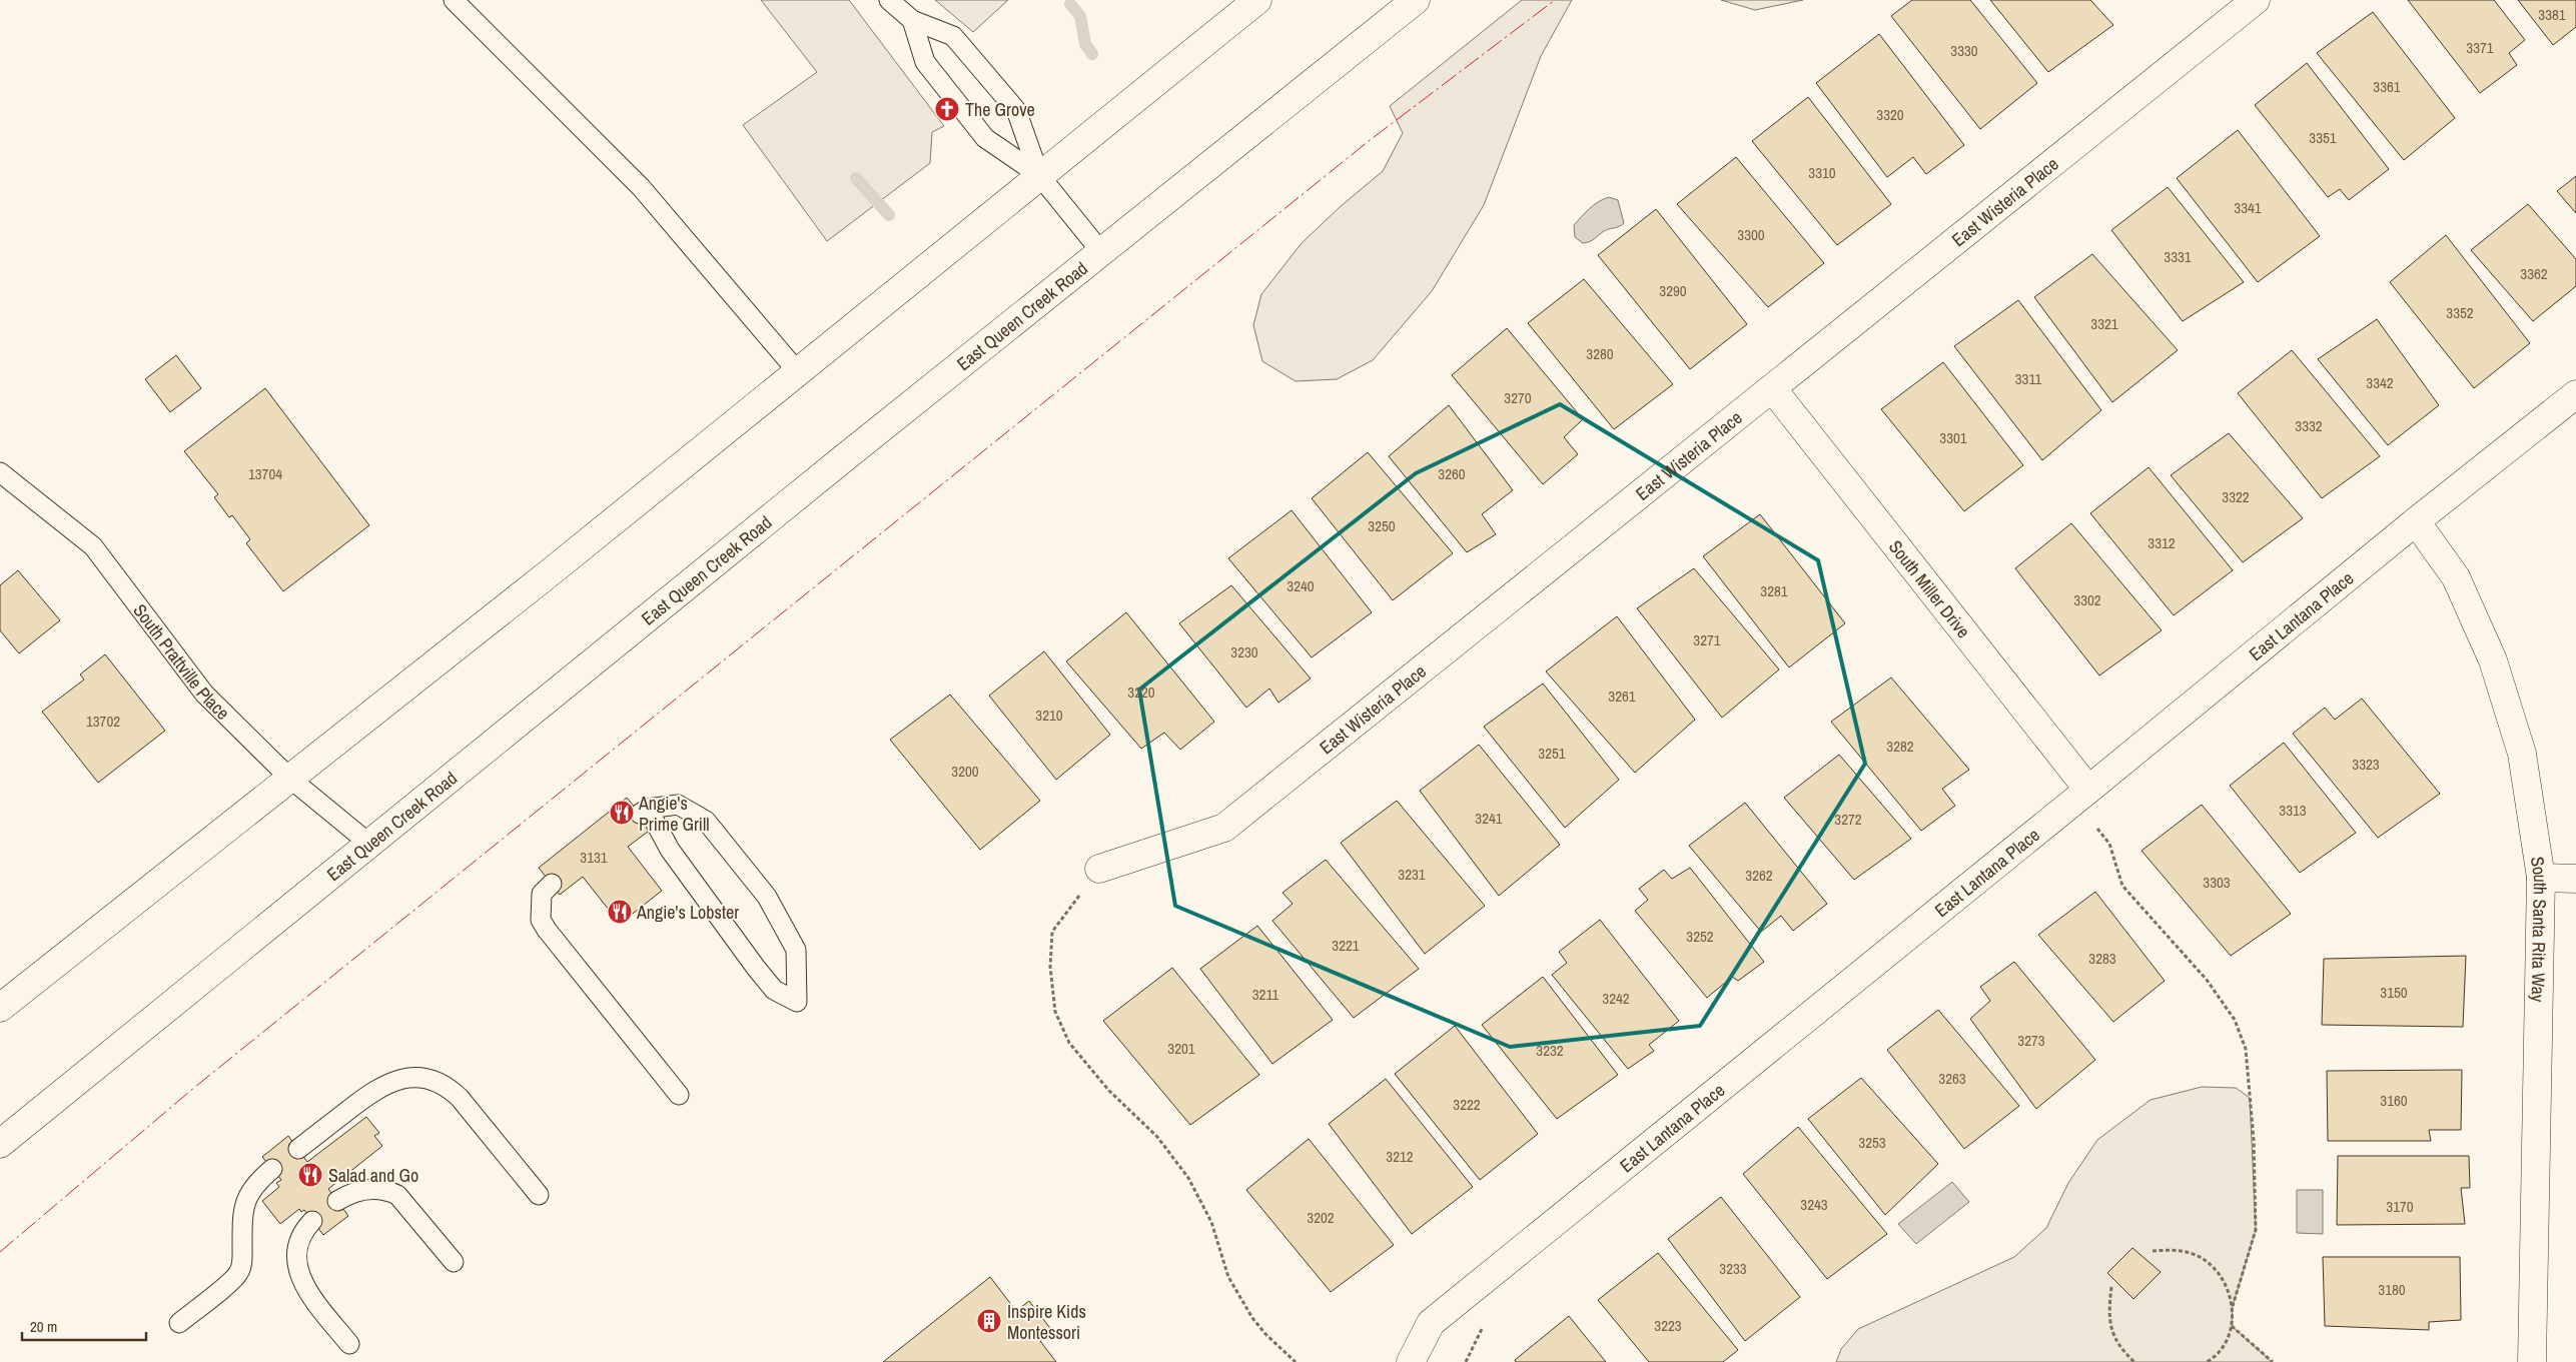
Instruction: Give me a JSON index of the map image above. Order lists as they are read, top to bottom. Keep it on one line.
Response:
{"streets":{"street":["East Wisteria Place","East Queen Creek Road","South Miller Drive","East Lantana Place","South Santa Rita Way"],"lane":["South Prattville Place"]},"crossings":[["East Wisteria Place","South Miller Drive"],["East Queen Creek Road","South Prattville Place"],["South Miller Drive","East Lantana Place"],["East Lantana Place","South Santa Rita Way"]],"places":{"church":["The Grove"],"restaurant":["Angie's Prime Grill","Angie's Lobster","Salad and Go"],"building":["Inspire Kids Montessori"]},"house_numbers":["3381","3371","3330","3361","3320","3351","3310","3341","3300","3331","3362","3290","3352","3321","3280","3311","3342","3270","3332","3301","13704","3260","3322","3250","3312","3240","3281","3302","3271","3230","3220","3261","3210","13702","3282","3251","3323","3200","3313","3241","3272","3131","3231","3262","3303","3252","3221","3283","3150","3211","3242","3273","3201","3232","3263","3160","3222","3253","3212","3243","3170","3202","3233","3180","3223"],"scale_bar":"20 m"}
